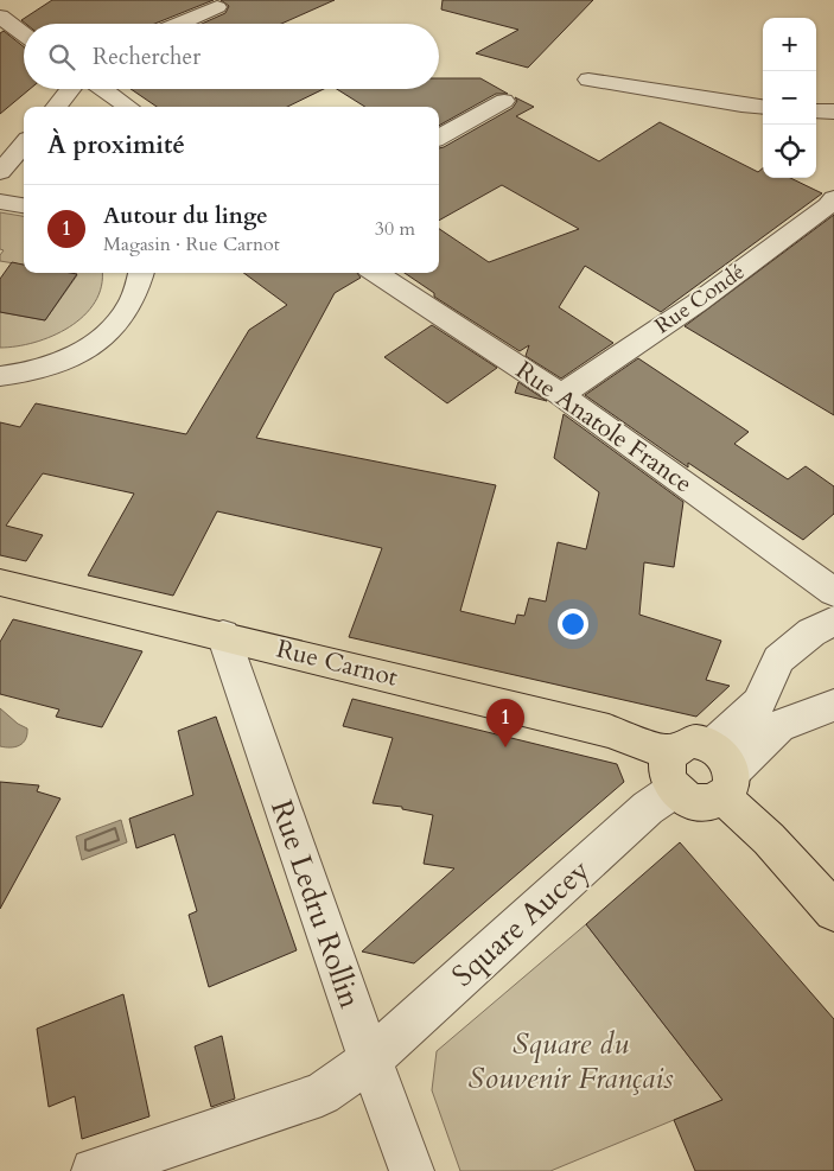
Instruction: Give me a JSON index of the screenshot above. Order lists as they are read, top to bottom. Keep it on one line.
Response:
{"streets":{"main road":["Rue Carnot"],"street":["Rue Condé","Rue Anatole France","Rue Ledru Rollin","Square Aucey"]},"crossings":[["Rue Condé","Rue Anatole France"],["Rue Carnot","Rue Ledru Rollin"],["Rue Carnot","Square Aucey"],["Rue Ledru Rollin","Square Aucey"]],"parks":["Square du Souvenir Français"],"page":{"map_buttons":["+","−"],"search":"Rechercher","heading":"À proximité","list":[{"mark":"1","name":"Autour du linge","note":"Magasin · Rue Carnot","value":"30 m"}],"pins":"1"}}
